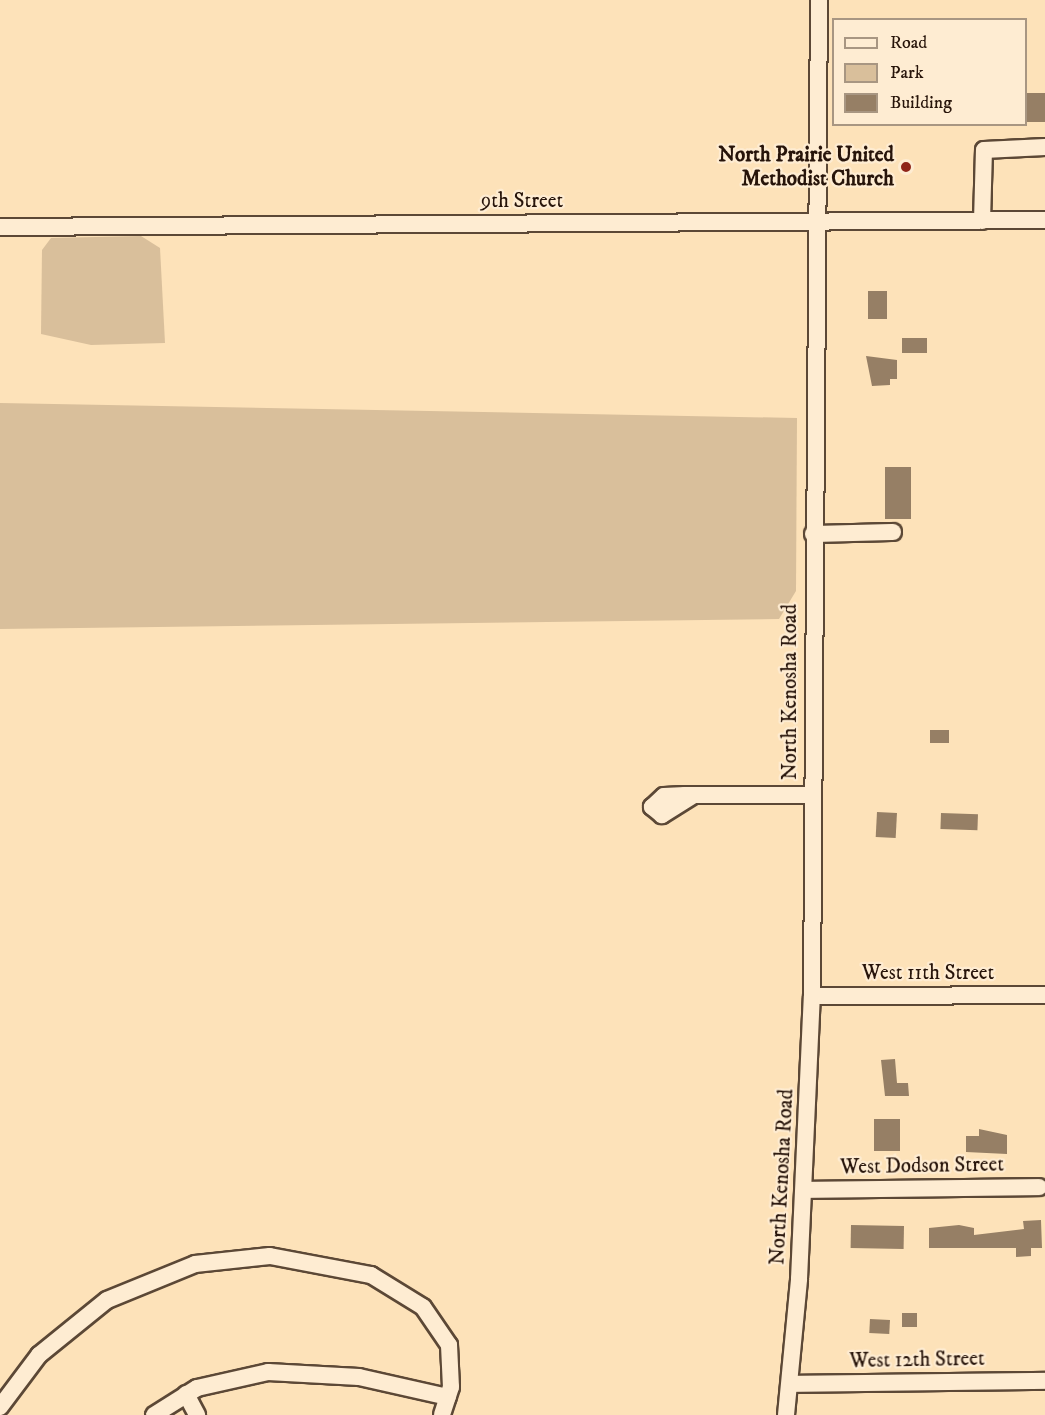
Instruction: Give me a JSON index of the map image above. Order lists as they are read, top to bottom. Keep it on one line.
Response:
{"streets":{"street":["9th Street","North Kenosha Road","West 11th Street","West Dodson Street","West 12th Street"]},"crossings":[["9th Street","North Kenosha Road"],["North Kenosha Road","West 11th Street"],["North Kenosha Road","West Dodson Street"],["North Kenosha Road","West 12th Street"]],"places":["North Prairie United Methodist Church"],"legend":["Road","Park","Building"]}
